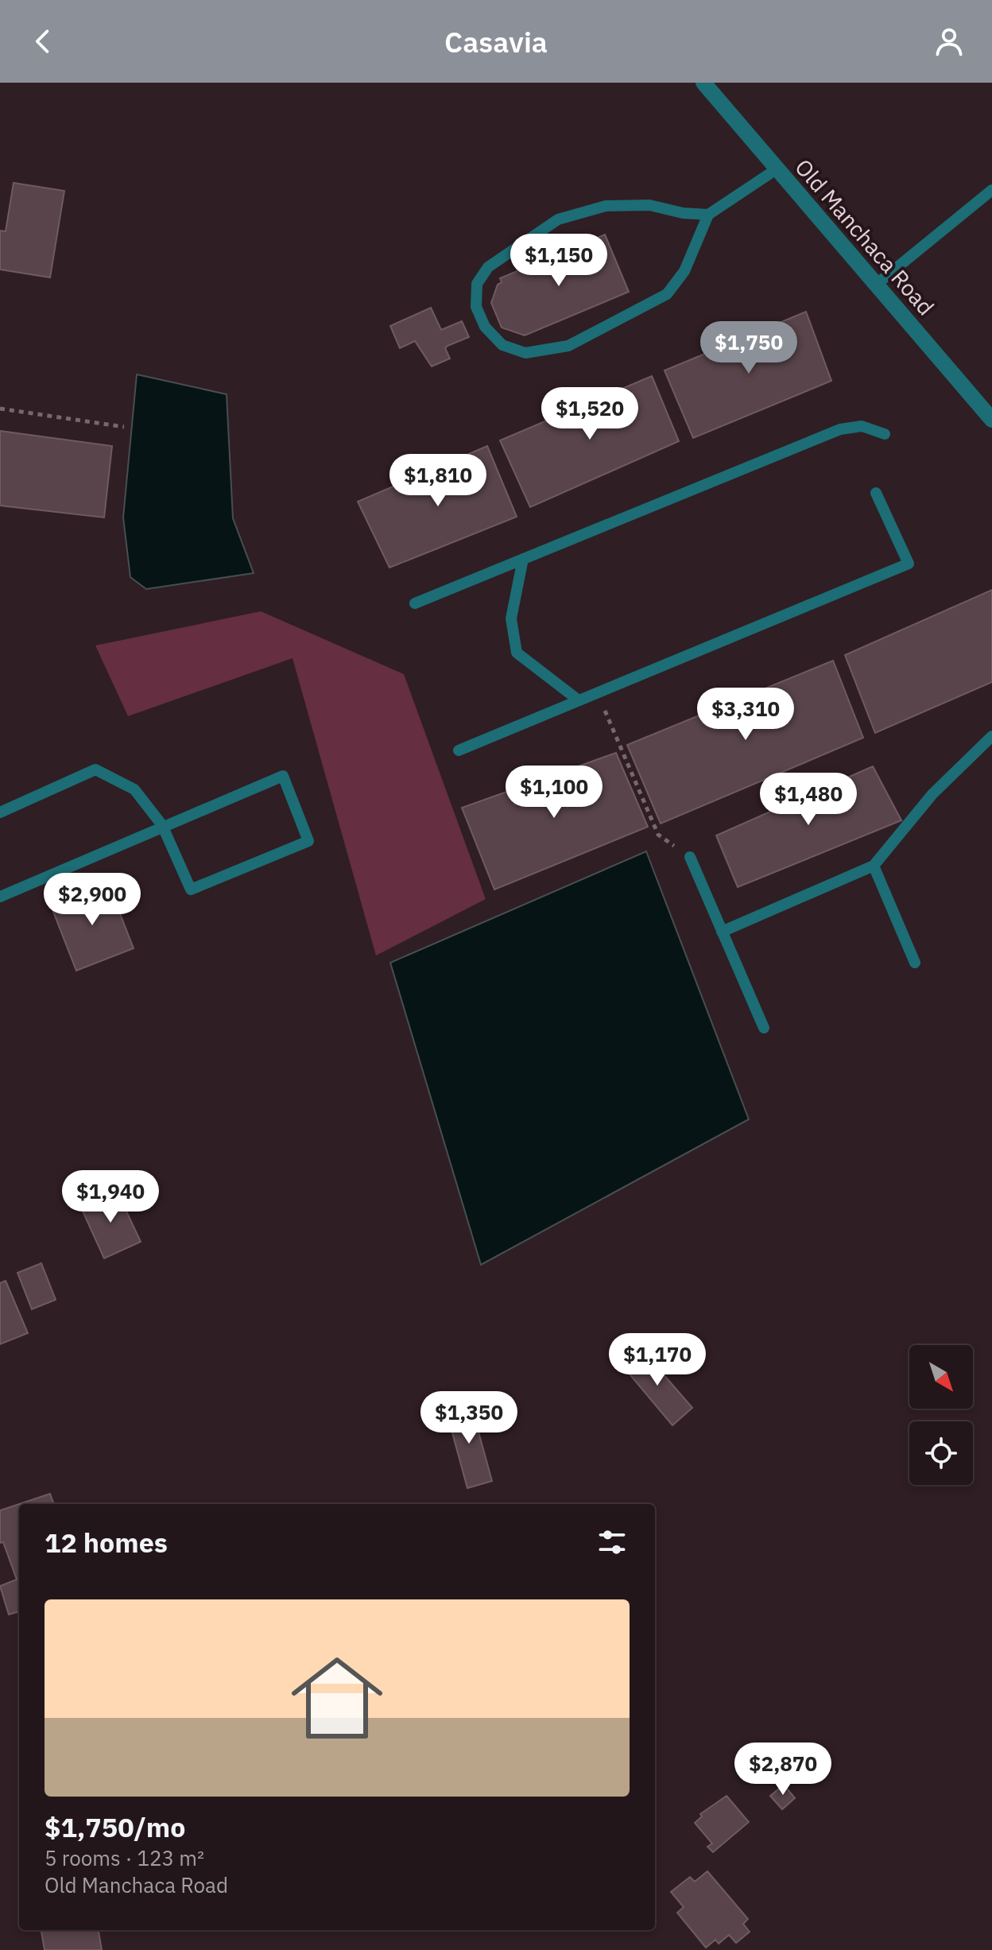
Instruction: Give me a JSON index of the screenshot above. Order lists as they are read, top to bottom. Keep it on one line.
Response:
{"streets":{"street":["Old Manchaca Road"]},"north":"bottom right","page":{"header":"Casavia","price":["$1,150","$1,750","$1,520","$1,810","$3,310","$1,100","$1,480","$2,900","$1,940","$1,170","$1,350","$2,870"],"heading":"12 homes","list":[{"name":"$1,750/mo","note":"5 rooms · 123 m² · Old Manchaca Road"}]}}
